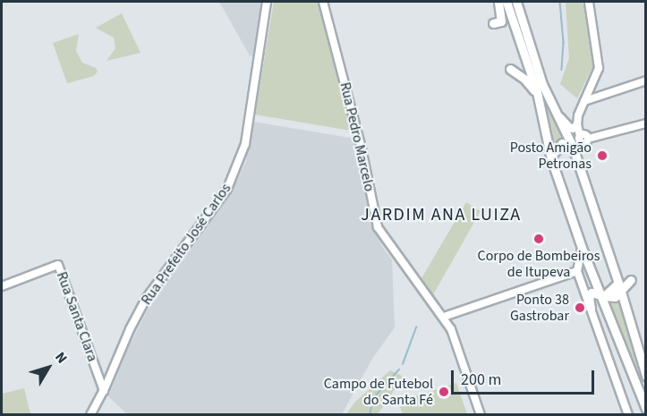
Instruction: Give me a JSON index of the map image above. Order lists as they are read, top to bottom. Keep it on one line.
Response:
{"streets":{"street":["Rua Pedro Marcelo","Rua Prefeito José Carlos","Rua Santa Clara"]},"crossings":[["Rua Prefeito José Carlos","Rua Santa Clara"]],"districts":["JARDIM ANA LUIZA"],"places":["Posto Amigão Petronas","Corpo de Bombeiros de Itupeva","Ponto 38 Gastrobar","Campo de Futebol do Santa Fé"],"scale_bar":"200 m","north":"top right"}
